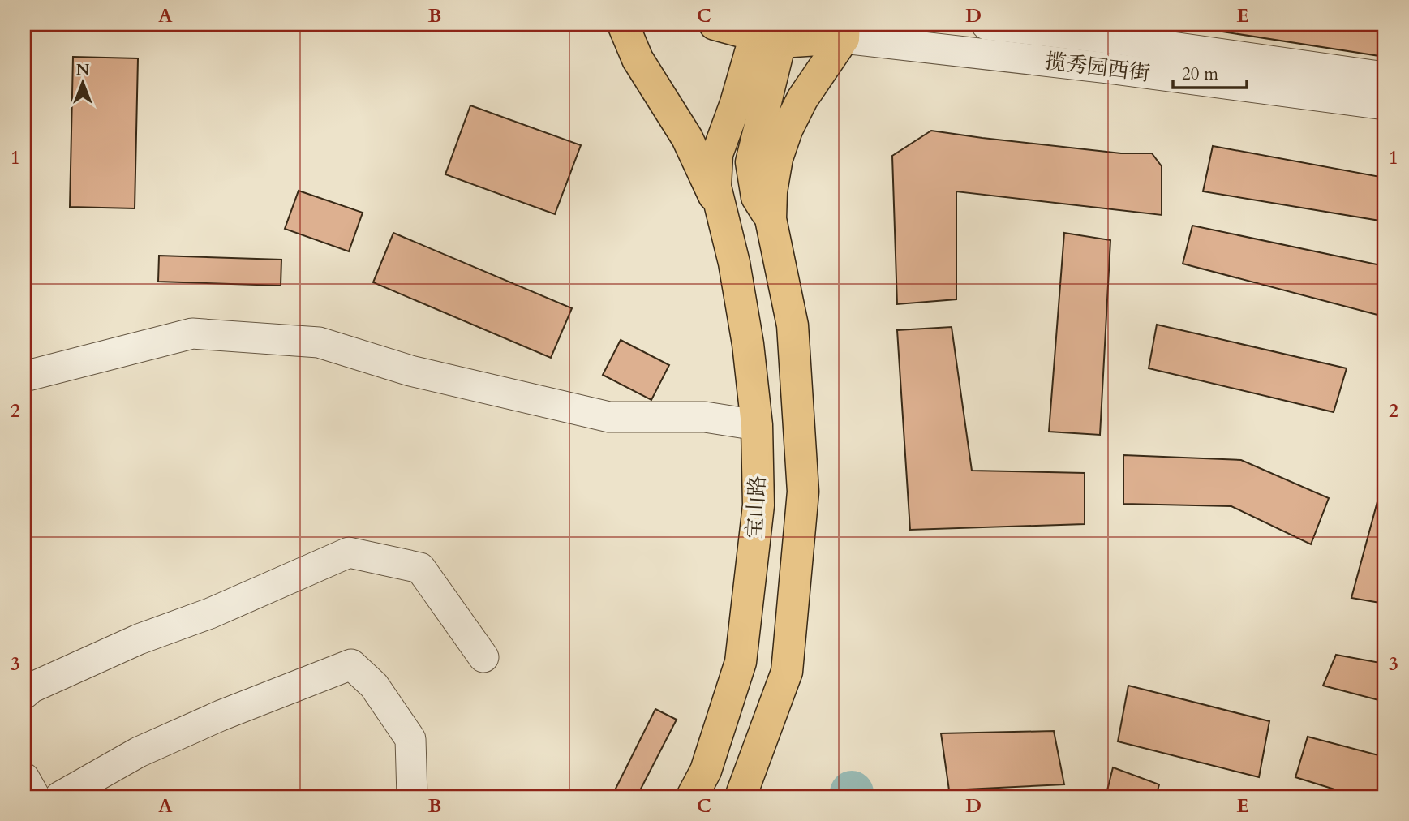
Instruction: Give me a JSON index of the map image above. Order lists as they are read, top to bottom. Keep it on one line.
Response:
{"streets":{"main road":["宝山路"],"street":["揽秀园西街"]},"scale_bar":"20 m","north":"top","grid":{"columns":["A","B","C","D","E"],"rows":["1","2","3"]}}
